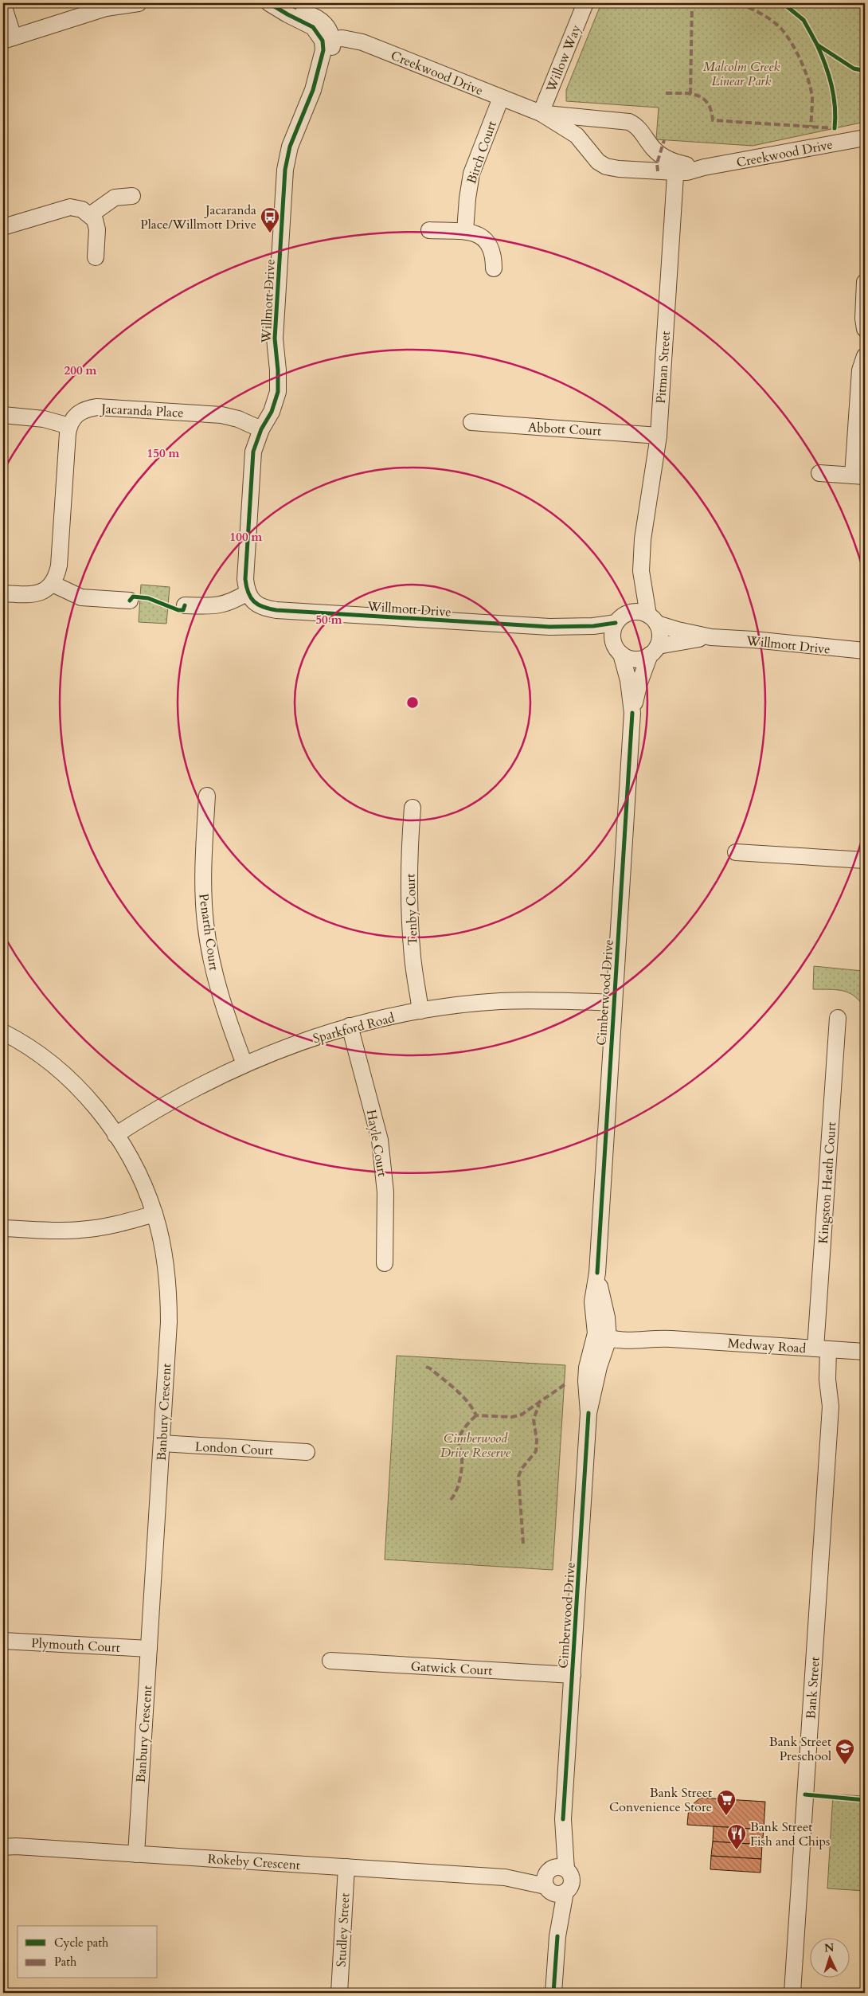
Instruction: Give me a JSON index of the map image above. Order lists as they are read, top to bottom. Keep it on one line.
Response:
{"streets":{"street":["Willow Way","Creekwood Drive","Birch Court","Willmott Drive","Pitman Street","Jacaranda Place","Abbott Court","Tenby Court","Penarth Court","Cimberwood Drive","Sparkford Road","Hayle Court","Kingston Heath Court","Medway Road","Banbury Crescent","London Court","Plymouth Court","Gatwick Court","Bank Street","Rokeby Crescent","Studley Street"]},"crossings":[["Willow Way","Creekwood Drive"],["Creekwood Drive","Birch Court"],["Creekwood Drive","Willmott Drive"],["Creekwood Drive","Pitman Street"],["Willmott Drive","Pitman Street"],["Willmott Drive","Jacaranda Place"],["Willmott Drive","Cimberwood Drive"],["Pitman Street","Abbott Court"],["Pitman Street","Cimberwood Drive"],["Tenby Court","Sparkford Road"],["Penarth Court","Sparkford Road"],["Cimberwood Drive","Sparkford Road"],["Cimberwood Drive","Medway Road"],["Cimberwood Drive","Gatwick Court"],["Cimberwood Drive","Rokeby Crescent"],["Sparkford Road","Hayle Court"],["Sparkford Road","Banbury Crescent"],["Kingston Heath Court","Medway Road"],["Kingston Heath Court","Bank Street"],["Medway Road","Bank Street"],["Banbury Crescent","London Court"],["Banbury Crescent","Plymouth Court"],["Banbury Crescent","Rokeby Crescent"],["Rokeby Crescent","Studley Street"]],"parks":["Malcolm Creek Linear Park","Cimberwood Drive Reserve"],"places":{"bus stop":["Jacaranda Place/Willmott Drive"],"school or university":["Bank Street Preschool"],"supermarket":["Bank Street Convenience Store"],"restaurant":["Bank Street Fish and Chips"]},"legend":["Cycle path","Path"],"north":"top","rings":["200 m","150 m","100 m","50 m"]}
